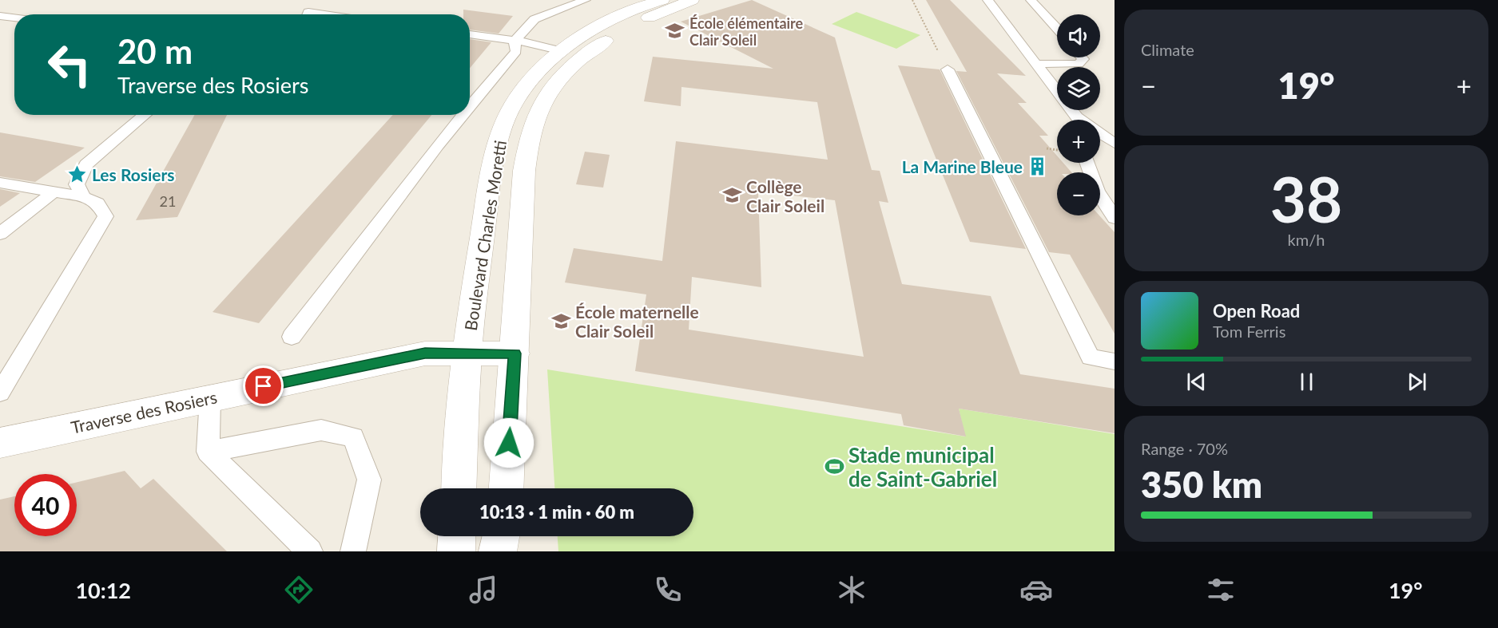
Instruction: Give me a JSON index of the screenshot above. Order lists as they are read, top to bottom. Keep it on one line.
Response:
{"streets":{"street":["Boulevard Charles Moretti","Traverse des Rosiers"]},"crossings":[["Boulevard Charles Moretti","Traverse des Rosiers"]],"places":{"school or university":["École élémentaire Clair Soleil","Collège Clair Soleil","École maternelle Clair Soleil"],"building":["La Marine Bleue"],"place":["Les Rosiers"],"sports":["Stade municipal de Saint-Gabriel"]},"house_numbers":["21"],"page":{"tile":["Climate",["38","km/h"],["Range · 70%","350 km"]],"map_buttons":["+","−"],"turn":["20 m","Traverse des Rosiers"],"heat":["−","19°","+"],"song":["Open Road","Tom Ferris"],"limit":"40","trip":"10:13 · 1 min · 60 m","tabs":["10:12","19°"]}}
